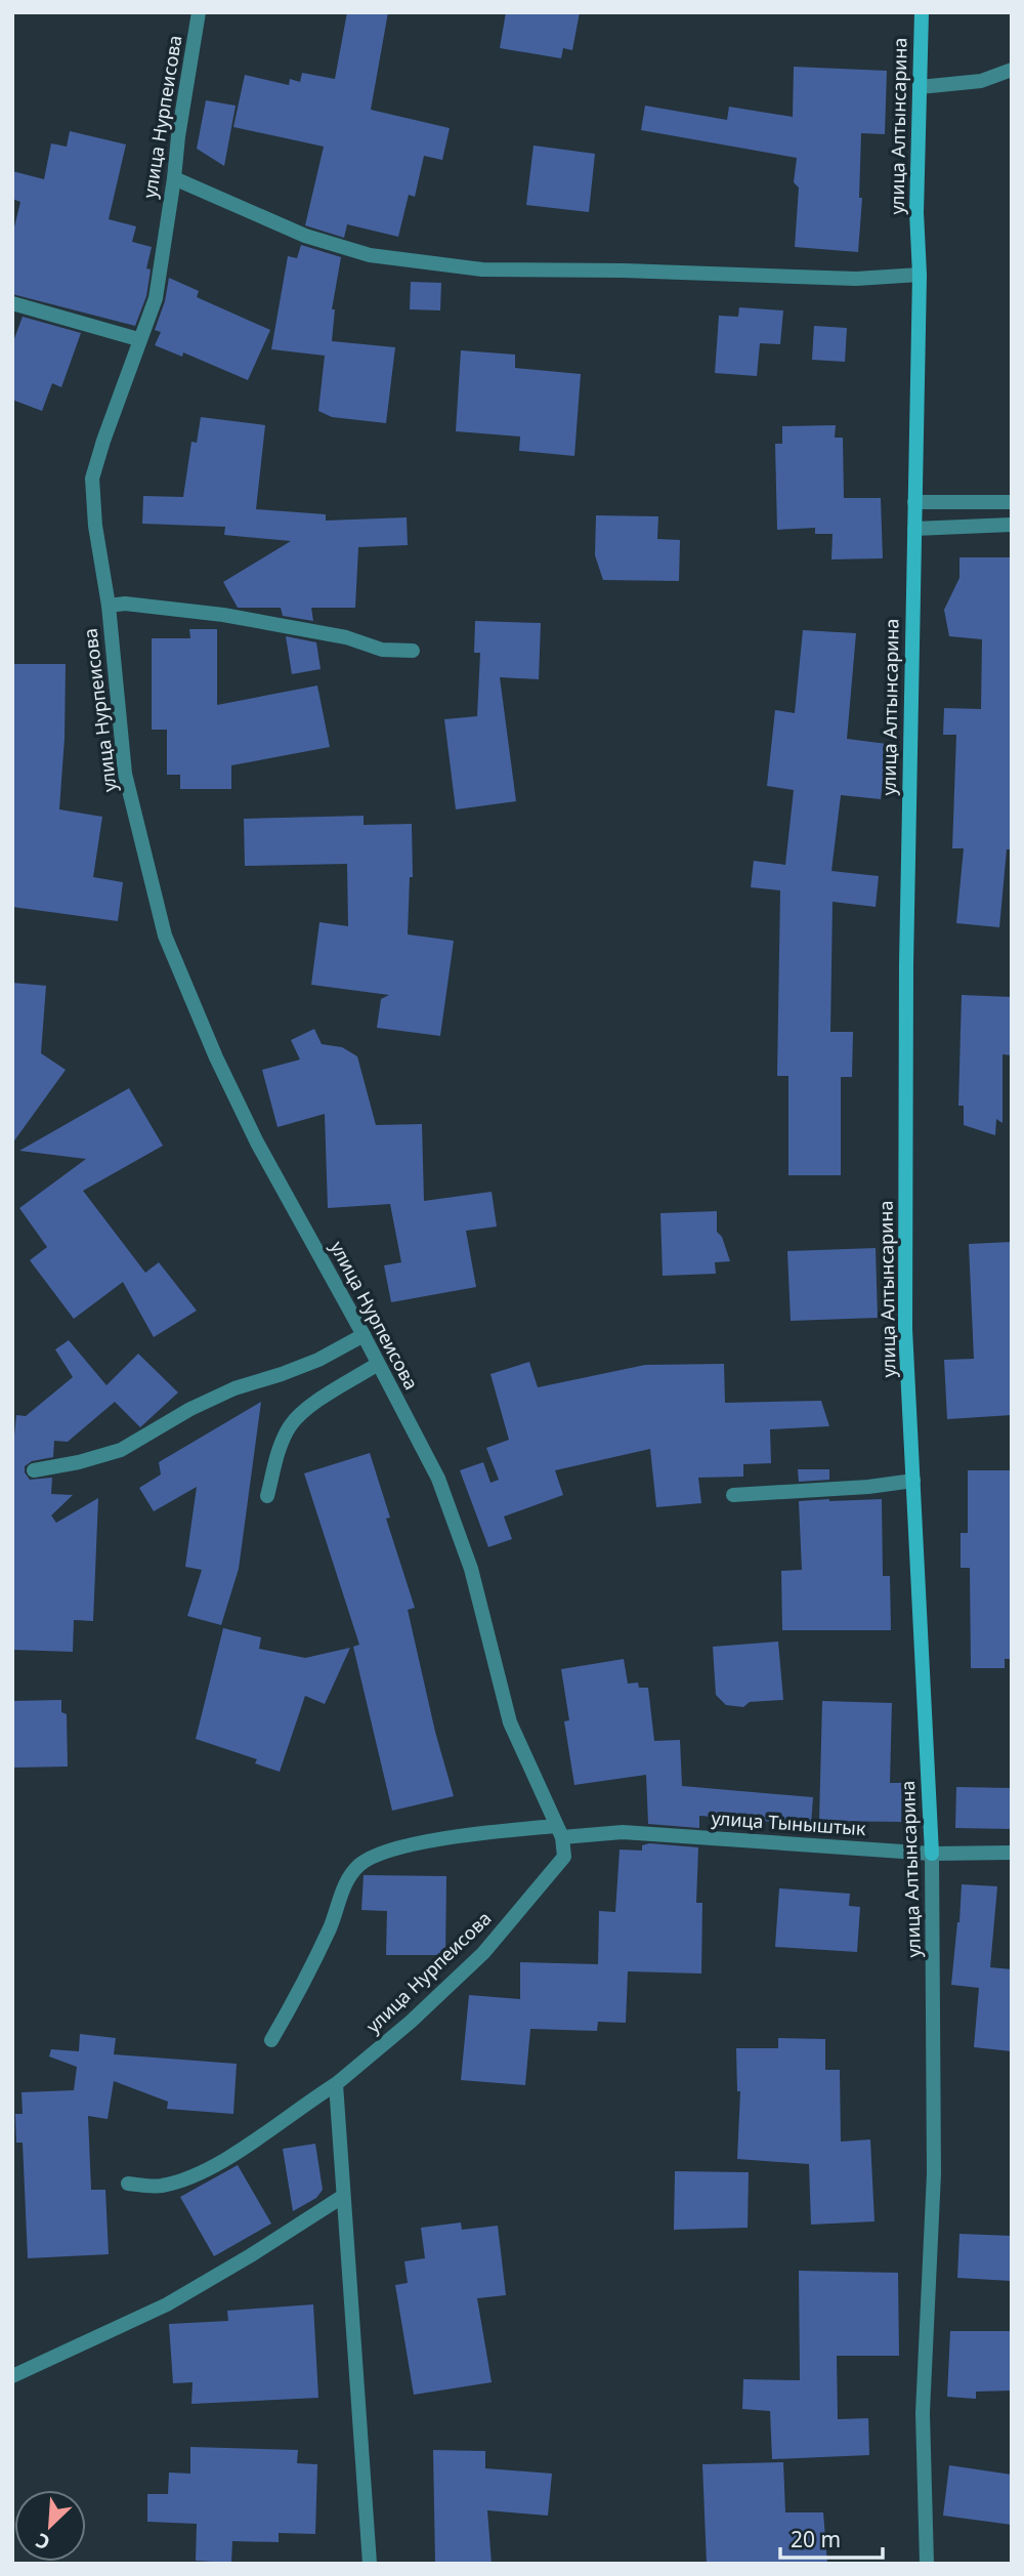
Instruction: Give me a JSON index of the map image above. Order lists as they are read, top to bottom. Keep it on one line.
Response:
{"streets":{"street":["улица Нурпеисова","улица Алтынсарина","улица Тыныштык"]},"crossings":[["улица Нурпеисова","улица Тыныштык"],["улица Алтынсарина","улица Тыныштык"]],"scale_bar":"20 m","north":"bottom left"}
